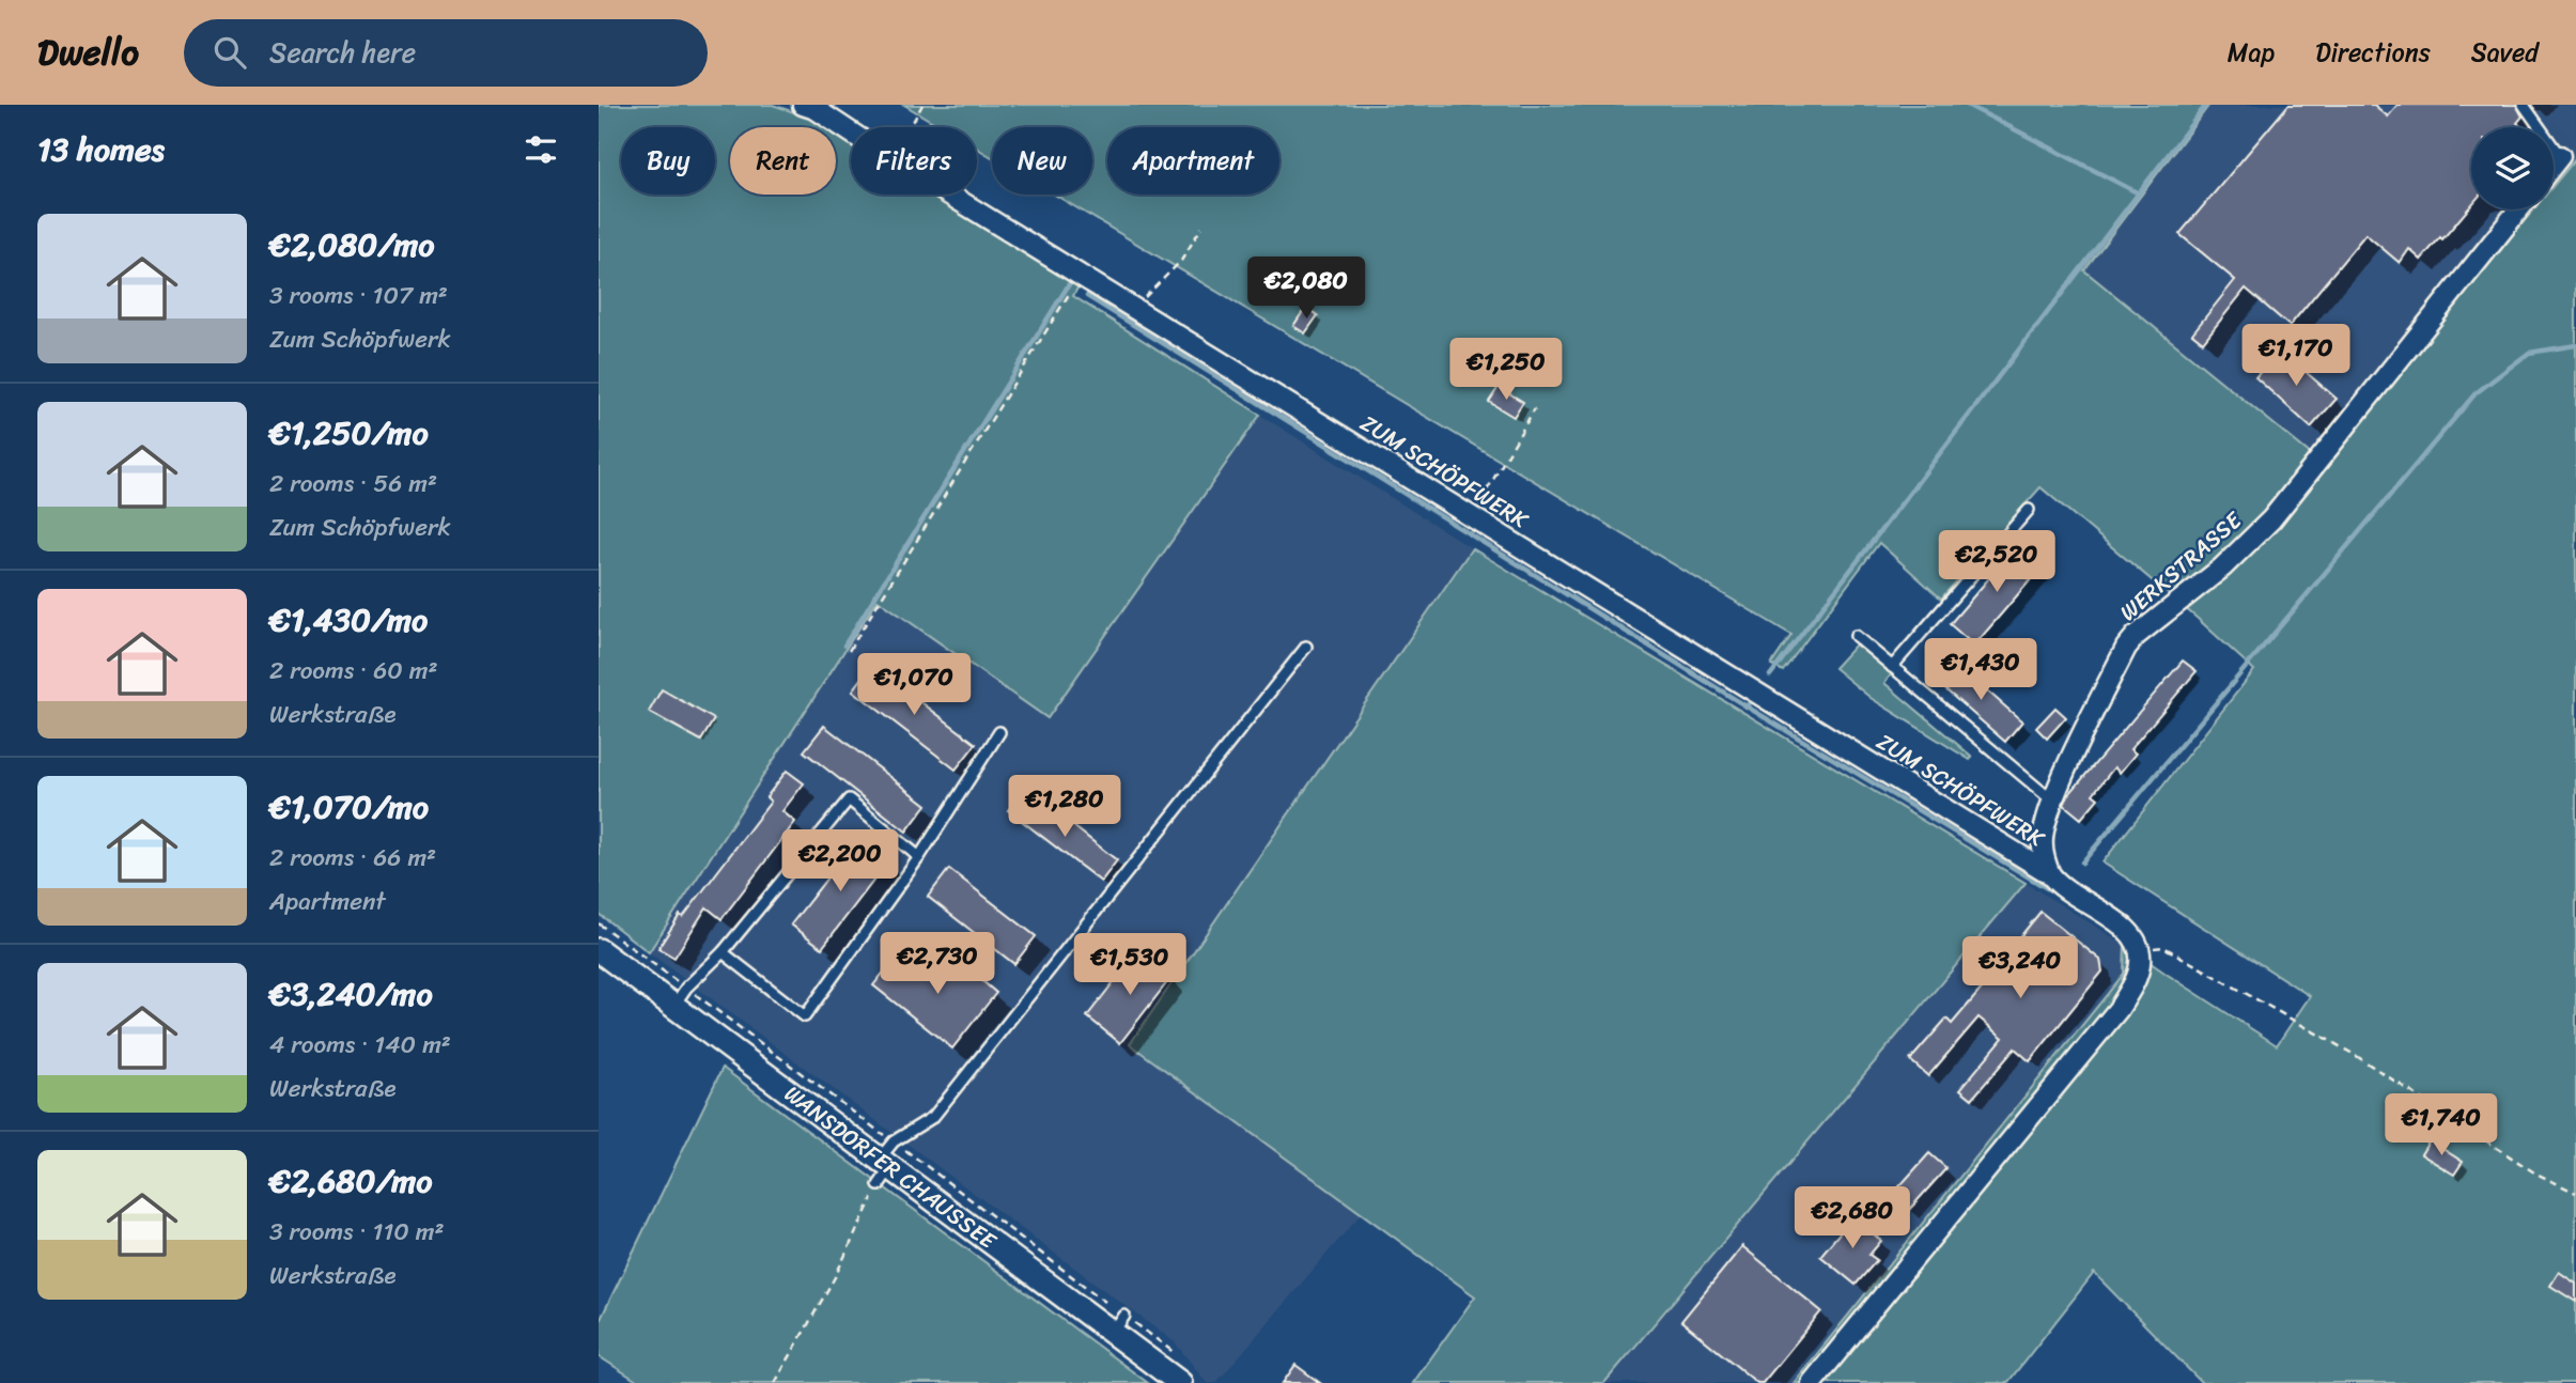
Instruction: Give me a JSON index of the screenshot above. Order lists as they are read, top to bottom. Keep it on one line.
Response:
{"streets":{"street":["ZUM SCHÖPFWERK","WERKSTRASSE","WANSDORFER CHAUSSEE"]},"crossings":[["ZUM SCHÖPFWERK","WERKSTRASSE"]],"page":{"header":"Dwello","search":"Search here","nav":["Map","Directions","Saved"],"heading":"13 homes","chip":["Buy","Rent","Filters","New","Apartment"],"list":[{"name":"€2,080/mo","note":"3 rooms · 107 m² · Zum Schöpfwerk"},{"name":"€1,250/mo","note":"2 rooms · 56 m² · Zum Schöpfwerk"},{"name":"€1,430/mo","note":"2 rooms · 60 m² · Werkstraße"},{"name":"€1,070/mo","note":"2 rooms · 66 m² · Apartment"},{"name":"€3,240/mo","note":"4 rooms · 140 m² · Werkstraße"},{"name":"€2,680/mo","note":"3 rooms · 110 m² · Werkstraße"}],"price":["€2,080","€1,170","€1,250","€2,520","€1,430","€1,070","€1,280","€2,200","€2,730","€1,530","€3,240","€1,740","€2,680"]}}
